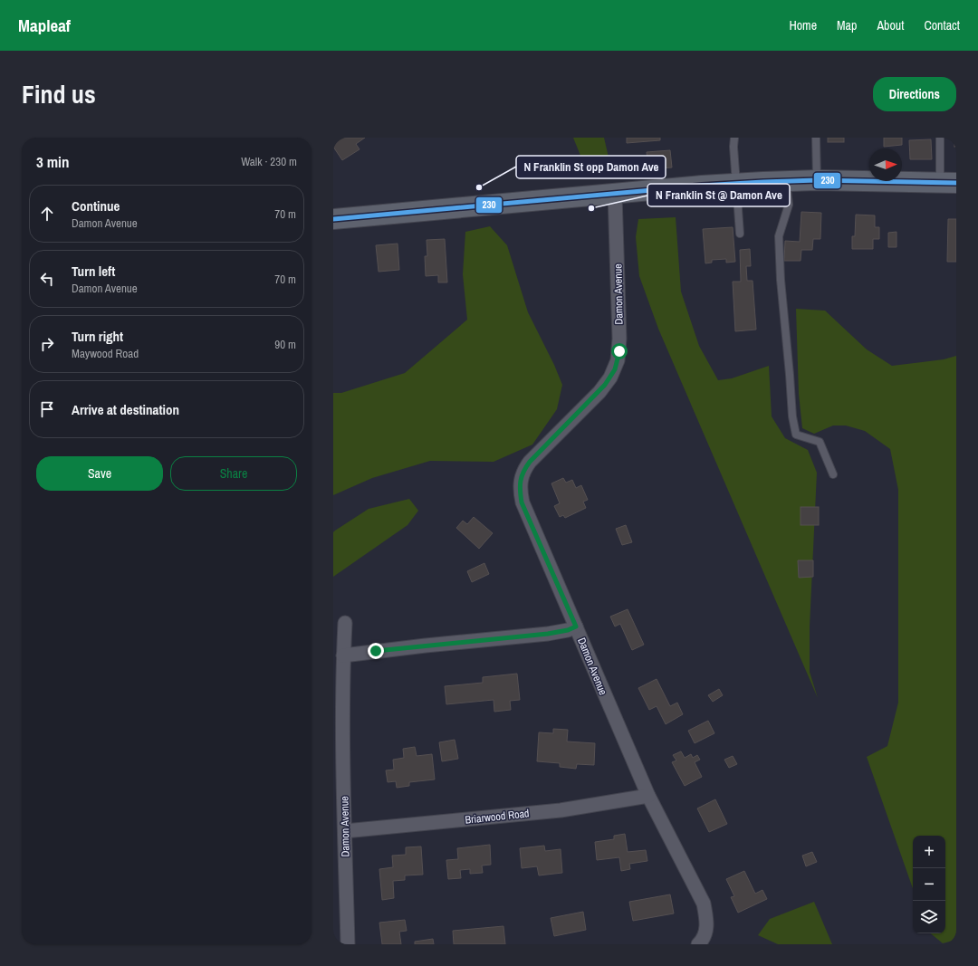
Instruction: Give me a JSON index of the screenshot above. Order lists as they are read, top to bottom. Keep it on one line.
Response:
{"streets":{"street":["Damon Avenue","Briarwood Road"]},"crossings":[["Damon Avenue","Briarwood Road"]],"places":["N Franklin St opp Damon Ave","N Franklin St @ Damon Ave"],"lines":["transit line 230"],"north":"right","page":{"header":"Mapleaf","nav":["Home","Map","About","Contact"],"title":"Find us","buttons":["Directions",["Save","Share"]],"heading":["3 min","Walk · 230 m"],"list":[["Continue","Damon Avenue","70 m"],["Turn left","Damon Avenue","70 m"],["Turn right","Maywood Road","90 m"],"Arrive at destination"],"map_buttons":["+","−"]}}
